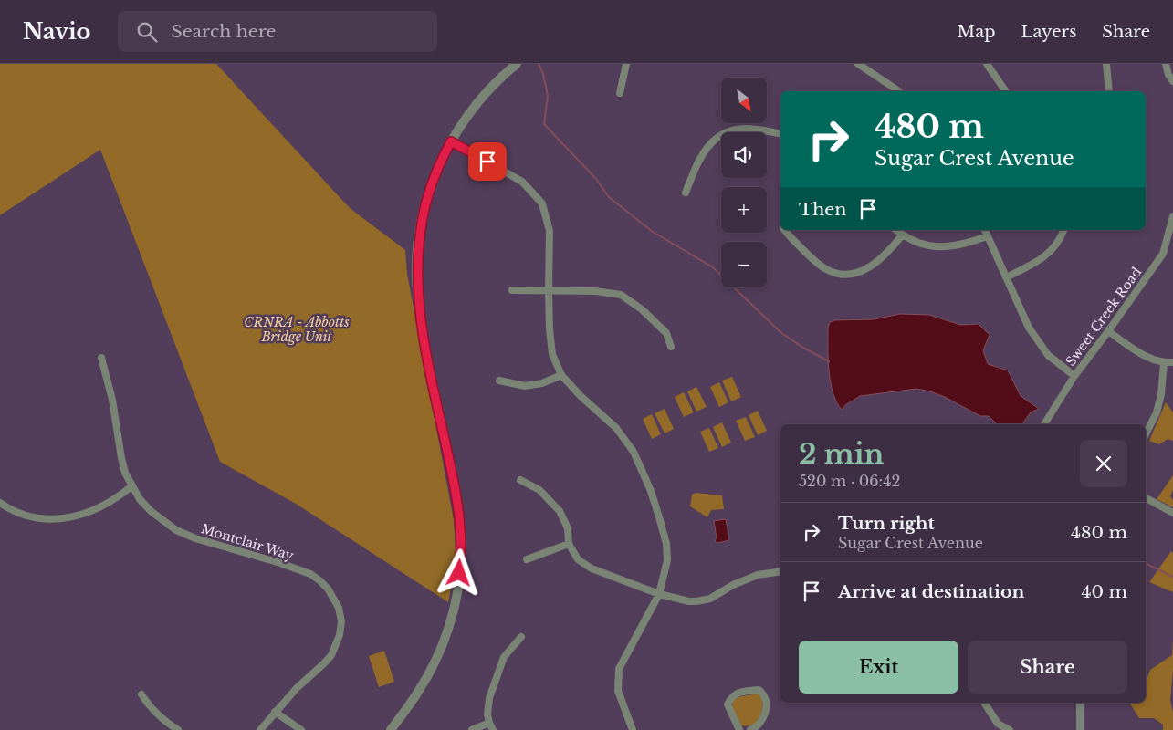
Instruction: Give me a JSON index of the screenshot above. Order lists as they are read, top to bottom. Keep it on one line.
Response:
{"streets":{"street":["Sweet Creek Road","Montclair Way"]},"parks":["CRNRA - Abbotts Bridge Unit"],"north":"bottom right","page":{"header":"Navio","search":"Search here","nav":["Map","Layers","Share"],"map_buttons":["+","−"],"turn":["480 m","Sugar Crest Avenue"],"then":"Then","heading":["2 min","520 m · 06:42"],"list":[{"name":"Turn right","note":"Sugar Crest Avenue","value":"480 m"},{"name":"Arrive at destination","value":"40 m"}],"buttons":["Exit","Share"]}}
